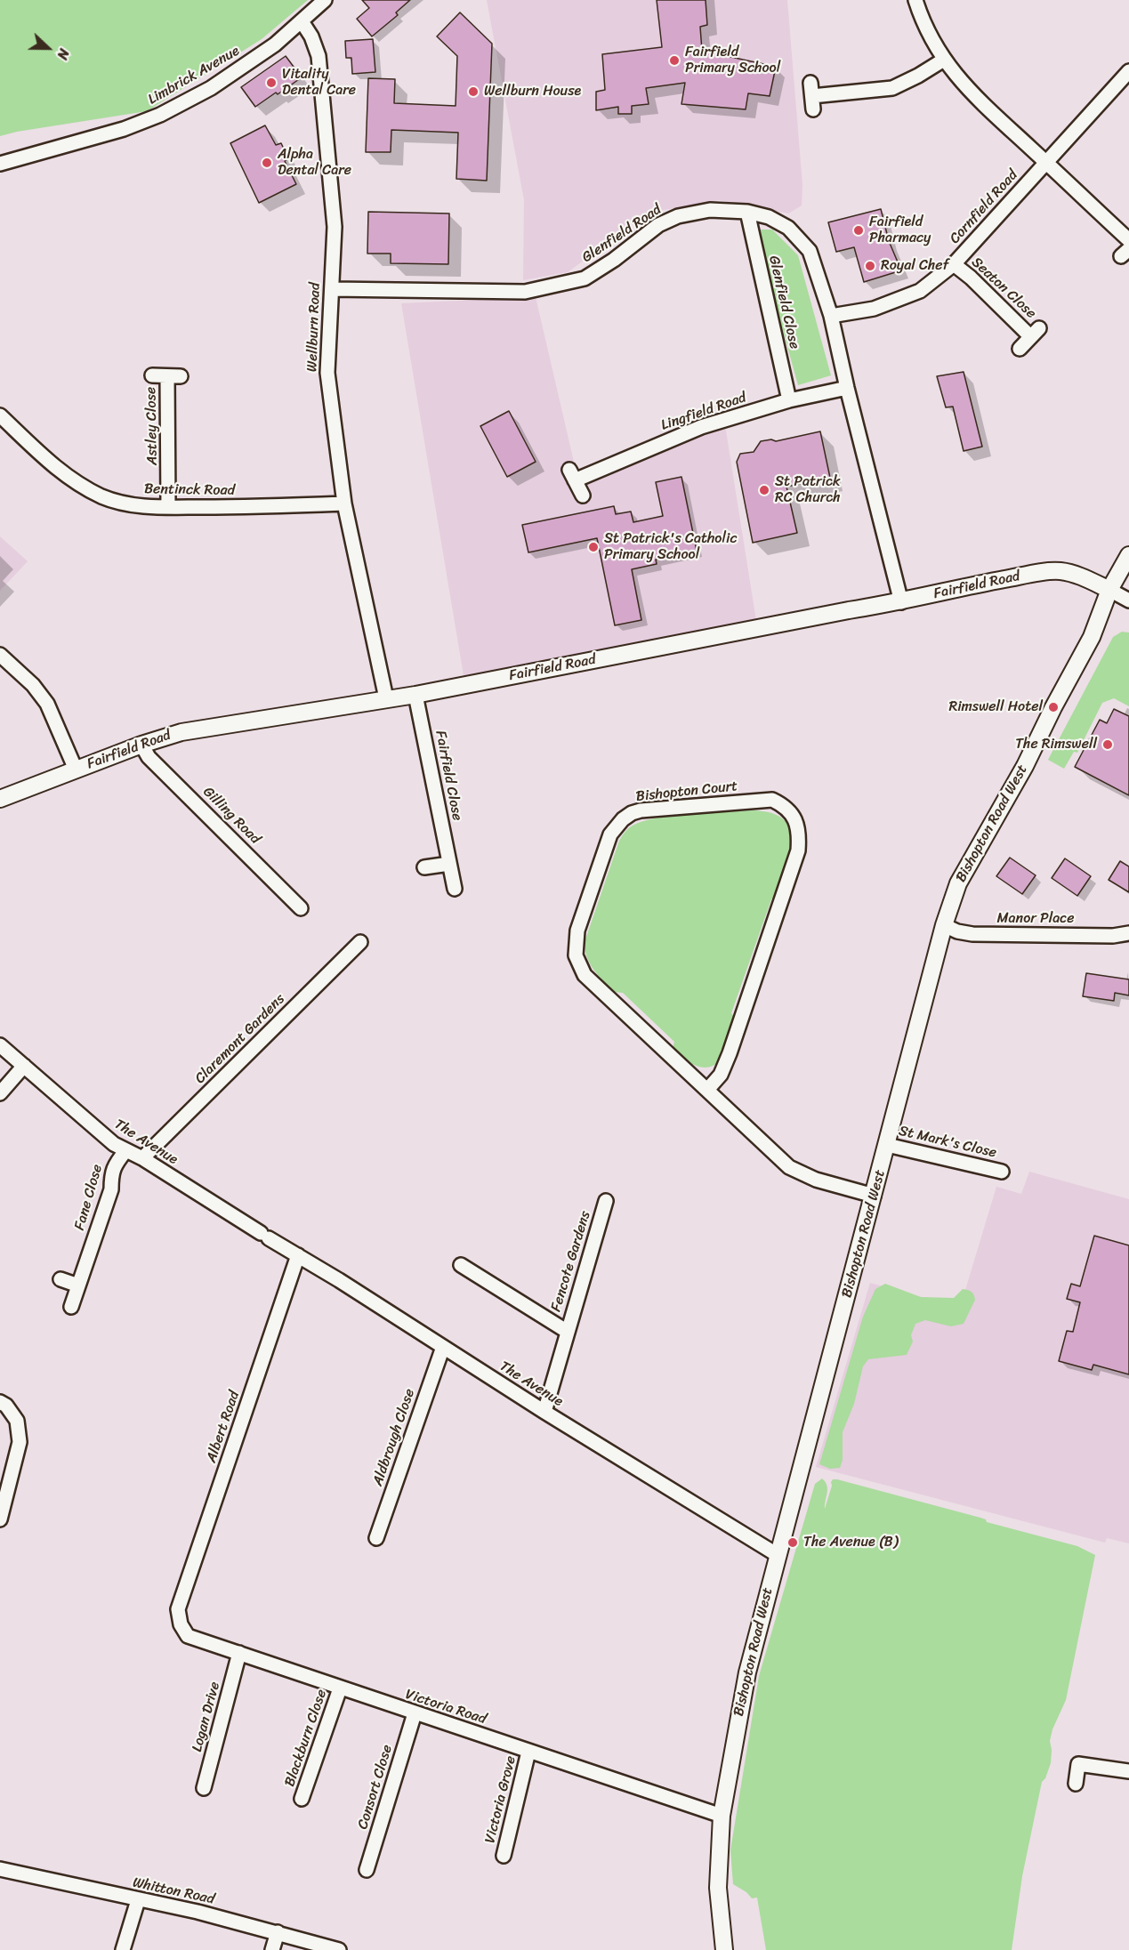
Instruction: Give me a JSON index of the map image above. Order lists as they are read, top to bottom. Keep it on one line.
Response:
{"streets":{"street":["Limbrick Avenue","Cornfield Road","Glenfield Road","Seaton Close","Glenfield Close","Wellburn Road","Lingfield Road","Astley Close","Bentinck Road","Fairfield Road","Fairfield Close","Bishopton Court","Gilling Road","Bishopton Road West","Manor Place","Claremont Gardens","The Avenue","St Mark's Close","Fane Close","Fencote Gardens","Albert Road","Aldbrough Close","Victoria Road","Logan Drive","Blackburn Close","Consort Close","Victoria Grove","Whitton Road"]},"crossings":[["Limbrick Avenue","Wellburn Road"],["Cornfield Road","Glenfield Road"],["Cornfield Road","Seaton Close"],["Glenfield Road","Glenfield Close"],["Glenfield Road","Wellburn Road"],["Glenfield Road","Lingfield Road"],["Glenfield Road","Fairfield Road"],["Glenfield Close","Lingfield Road"],["Wellburn Road","Bentinck Road"],["Wellburn Road","Fairfield Road"],["Astley Close","Bentinck Road"],["Fairfield Road","Fairfield Close"],["Fairfield Road","Gilling Road"],["Fairfield Road","Bishopton Road West"],["Bishopton Court","Bishopton Road West"],["Bishopton Road West","Manor Place"],["Bishopton Road West","The Avenue"],["Bishopton Road West","St Mark's Close"],["Bishopton Road West","Victoria Road"],["Claremont Gardens","The Avenue"],["The Avenue","Fane Close"],["The Avenue","Fencote Gardens"],["The Avenue","Albert Road"],["The Avenue","Aldbrough Close"],["Albert Road","Victoria Road"],["Victoria Road","Logan Drive"],["Victoria Road","Blackburn Close"],["Victoria Road","Consort Close"],["Victoria Road","Victoria Grove"]],"places":["Fairfield Primary School","Vitality Dental Care","Wellburn House","Alpha Dental Care","Fairfield Pharmacy","Royal Chef","St Patrick RC Church","St Patrick's Catholic Primary School","Rimswell Hotel","The Rimswell","The Avenue (B)"],"north":"right"}
